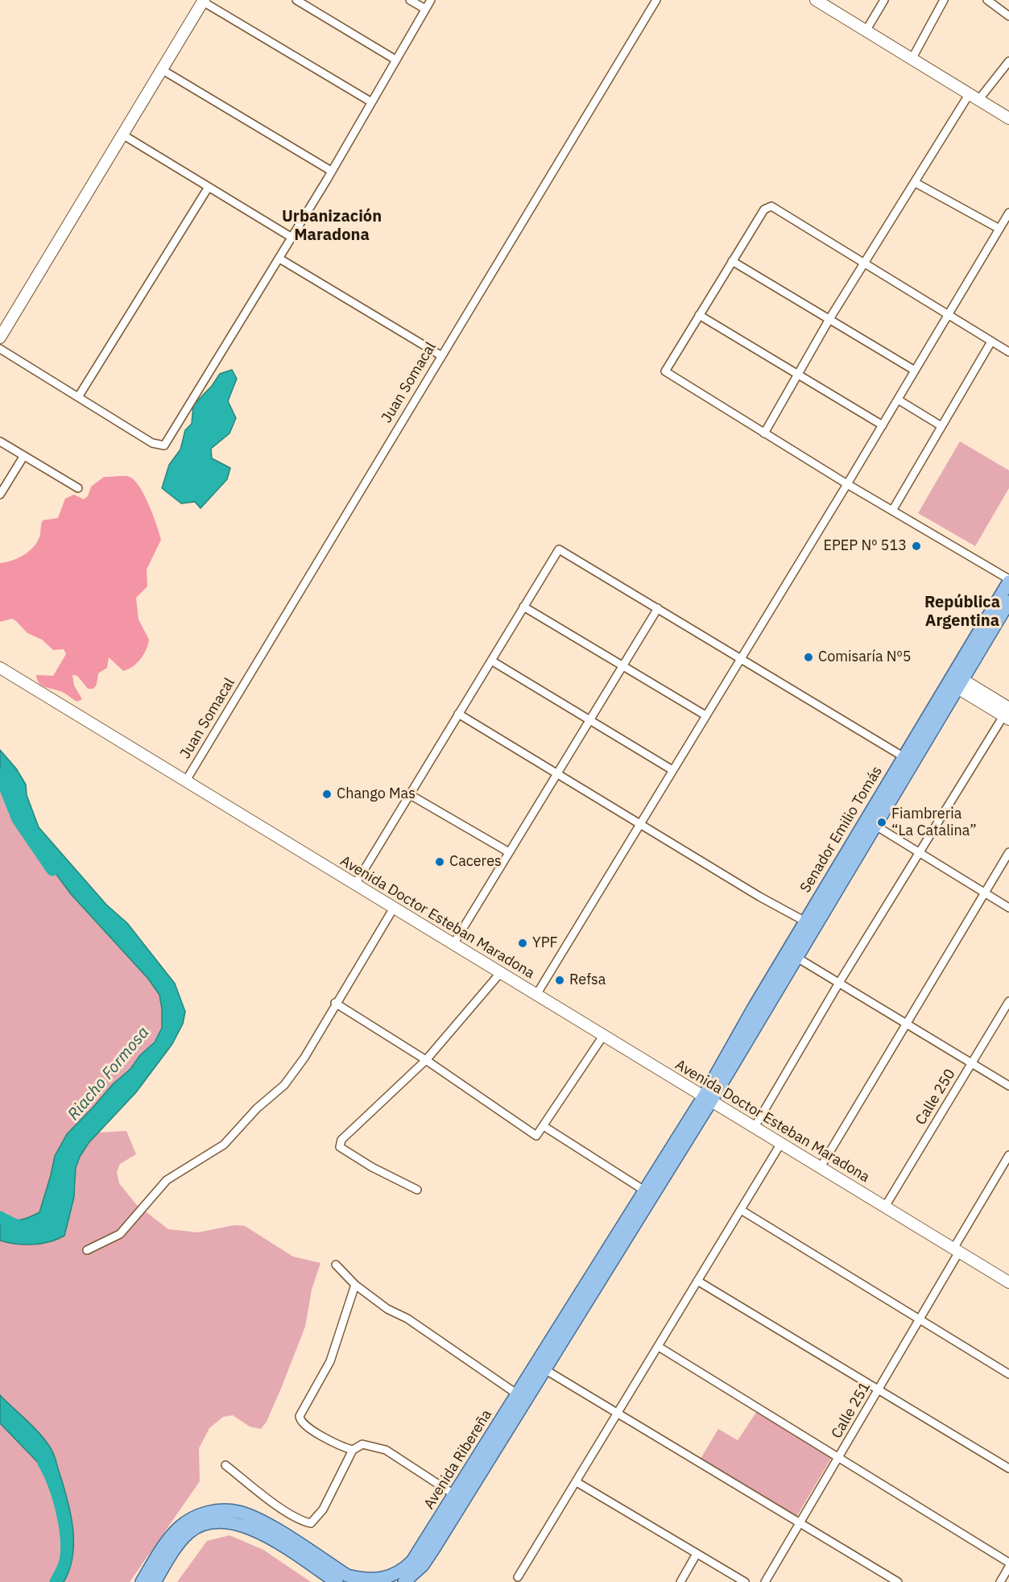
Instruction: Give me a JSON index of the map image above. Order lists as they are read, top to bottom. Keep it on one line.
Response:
{"streets":{"main road":["Senador Emilio Tomás","Avenida Doctor Esteban Maradona","Avenida Ribereña"],"street":["Juan Somacal","Calle 250","Calle 251"]},"crossings":[["Juan Somacal","Avenida Doctor Esteban Maradona"],["Senador Emilio Tomás","Avenida Doctor Esteban Maradona"],["Senador Emilio Tomás","Avenida Ribereña"],["Avenida Doctor Esteban Maradona","Calle 250"],["Avenida Doctor Esteban Maradona","Calle 251"],["Avenida Doctor Esteban Maradona","Avenida Ribereña"]],"districts":["Urbanización Maradona","República Argentina"],"water":["Riacho Formosa"],"places":["EPEP Nº 513","Comisaría Nº5","Chango Mas","Fiambreria “La Catalina”","Caceres","YPF","Refsa"]}
